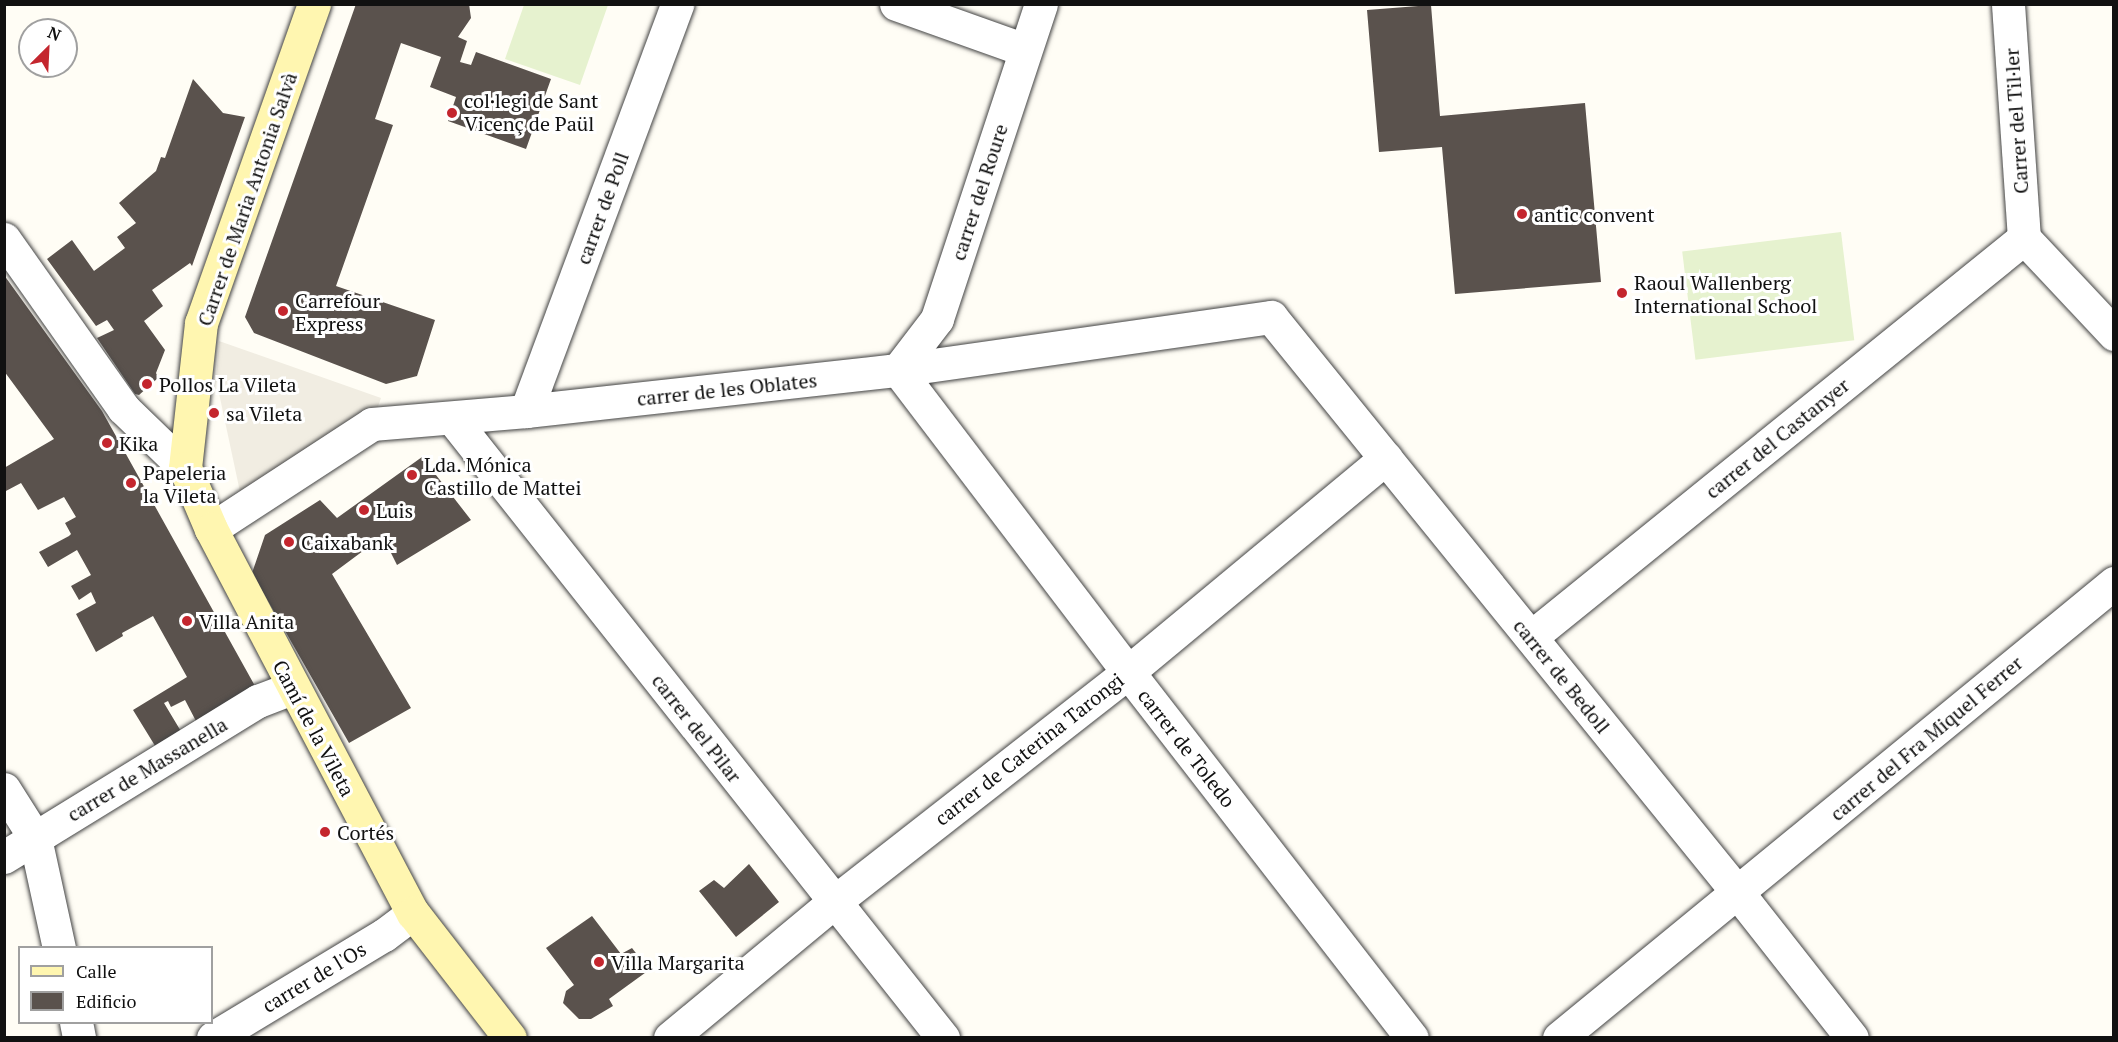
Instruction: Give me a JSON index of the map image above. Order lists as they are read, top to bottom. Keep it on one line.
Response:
{"streets":{"street":["Carrer del Til·ler","carrer del Roure","Carrer de Maria Antonia Salvà","carrer de Poll","carrer de les Oblates","carrer del Castanyer","carrer de Bedoll","Camí de la Vileta","carrer del Pilar","carrer del Fra Miquel Ferrer","carrer de Toledo","carrer de Caterina Tarongi","carrer de Massanella","carrer de l'Os"]},"crossings":[["Carrer del Til·ler","carrer del Castanyer"],["carrer del Roure","carrer de les Oblates"],["carrer del Roure","carrer de Toledo"],["Carrer de Maria Antonia Salvà","Camí de la Vileta"],["carrer de Poll","carrer de les Oblates"],["carrer de les Oblates","carrer de Bedoll"],["carrer de les Oblates","Camí de la Vileta"],["carrer de les Oblates","carrer del Pilar"],["carrer de les Oblates","carrer de Toledo"],["carrer del Castanyer","carrer de Bedoll"],["carrer de Bedoll","carrer del Fra Miquel Ferrer"],["carrer de Bedoll","carrer de Caterina Tarongi"],["Camí de la Vileta","carrer de Massanella"],["Camí de la Vileta","carrer de l'Os"],["carrer del Pilar","carrer de Caterina Tarongi"],["carrer de Toledo","carrer de Caterina Tarongi"]],"places":["col·legi de Sant Vicenç de Paül","antic convent","Raoul Wallenberg International School","Carrefour Express","Pollos La Vileta","sa Vileta","Kika","Lda. Mónica Castillo de Mattei","Papeleria la Vileta","Luis","Caixabank","Villa Anita","Cortés","Villa Margarita"],"legend":["Calle","Edificio"],"north":"top right"}
